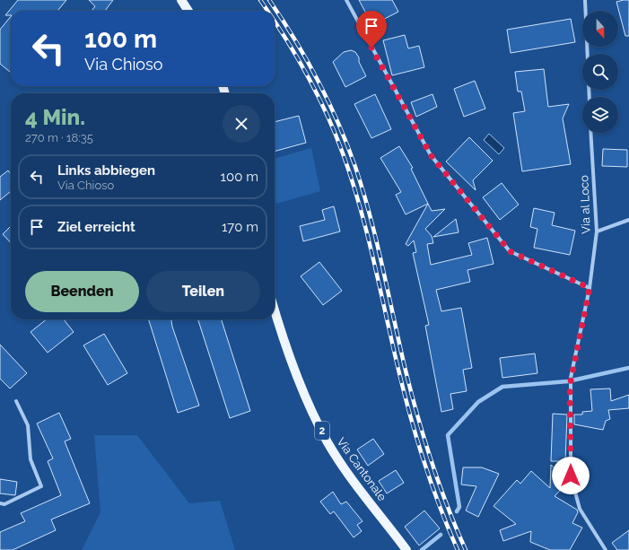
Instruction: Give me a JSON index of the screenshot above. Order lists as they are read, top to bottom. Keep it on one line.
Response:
{"streets":{"main road":["2","Via Cantonale"],"street":["Via al Loco"]},"north":"bottom","page":{"turn":["100 m","Via Chioso"],"heading":["4 Min.","270 m · 18:35"],"list":[{"name":"Links abbiegen","note":"Via Chioso","value":"100 m"},{"name":"Ziel erreicht","value":"170 m"}],"buttons":["Beenden","Teilen"]}}
